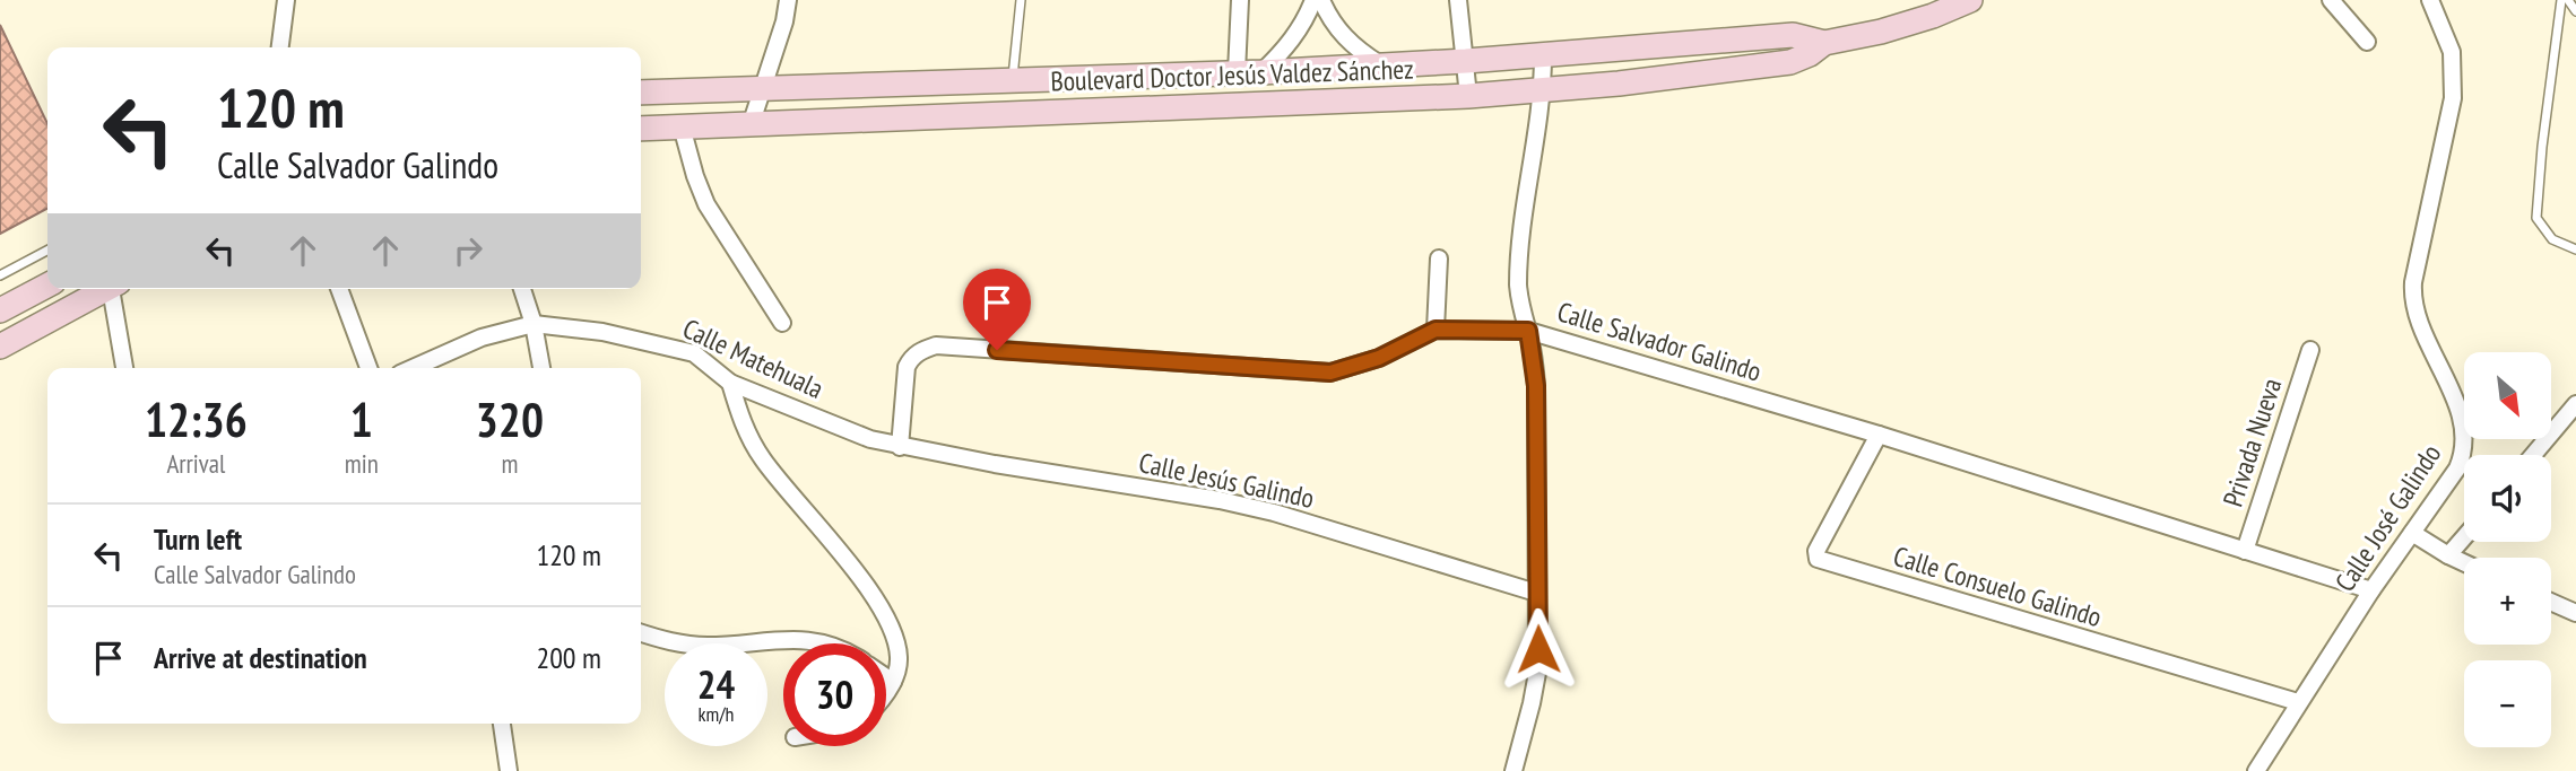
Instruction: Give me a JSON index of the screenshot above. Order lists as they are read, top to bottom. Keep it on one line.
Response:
{"streets":{"main road":["Boulevard Doctor Jesús Valdez Sánchez"],"street":["Calle Salvador Galindo","Calle Matehuala","Privada Nueva","Calle Jesús Galindo","Calle José Galindo","Calle Consuelo Galindo"]},"crossings":[["Calle Salvador Galindo","Calle Matehuala"],["Calle Salvador Galindo","Privada Nueva"],["Calle Salvador Galindo","Calle Jesús Galindo"],["Calle Salvador Galindo","Calle José Galindo"],["Calle Salvador Galindo","Calle Consuelo Galindo"],["Calle Matehuala","Calle Jesús Galindo"],["Calle José Galindo","Calle Consuelo Galindo"]],"north":"bottom right","page":{"turn":["120 m","Calle Salvador Galindo"],"map_buttons":["+","−"],"eta":["12:36","Arrival","1","min","320","m"],"list":[{"name":"Turn left","note":"Calle Salvador Galindo","value":"120 m"},{"name":"Arrive at destination","value":"200 m"}],"speed":"24 km/h","limit":"30"}}
